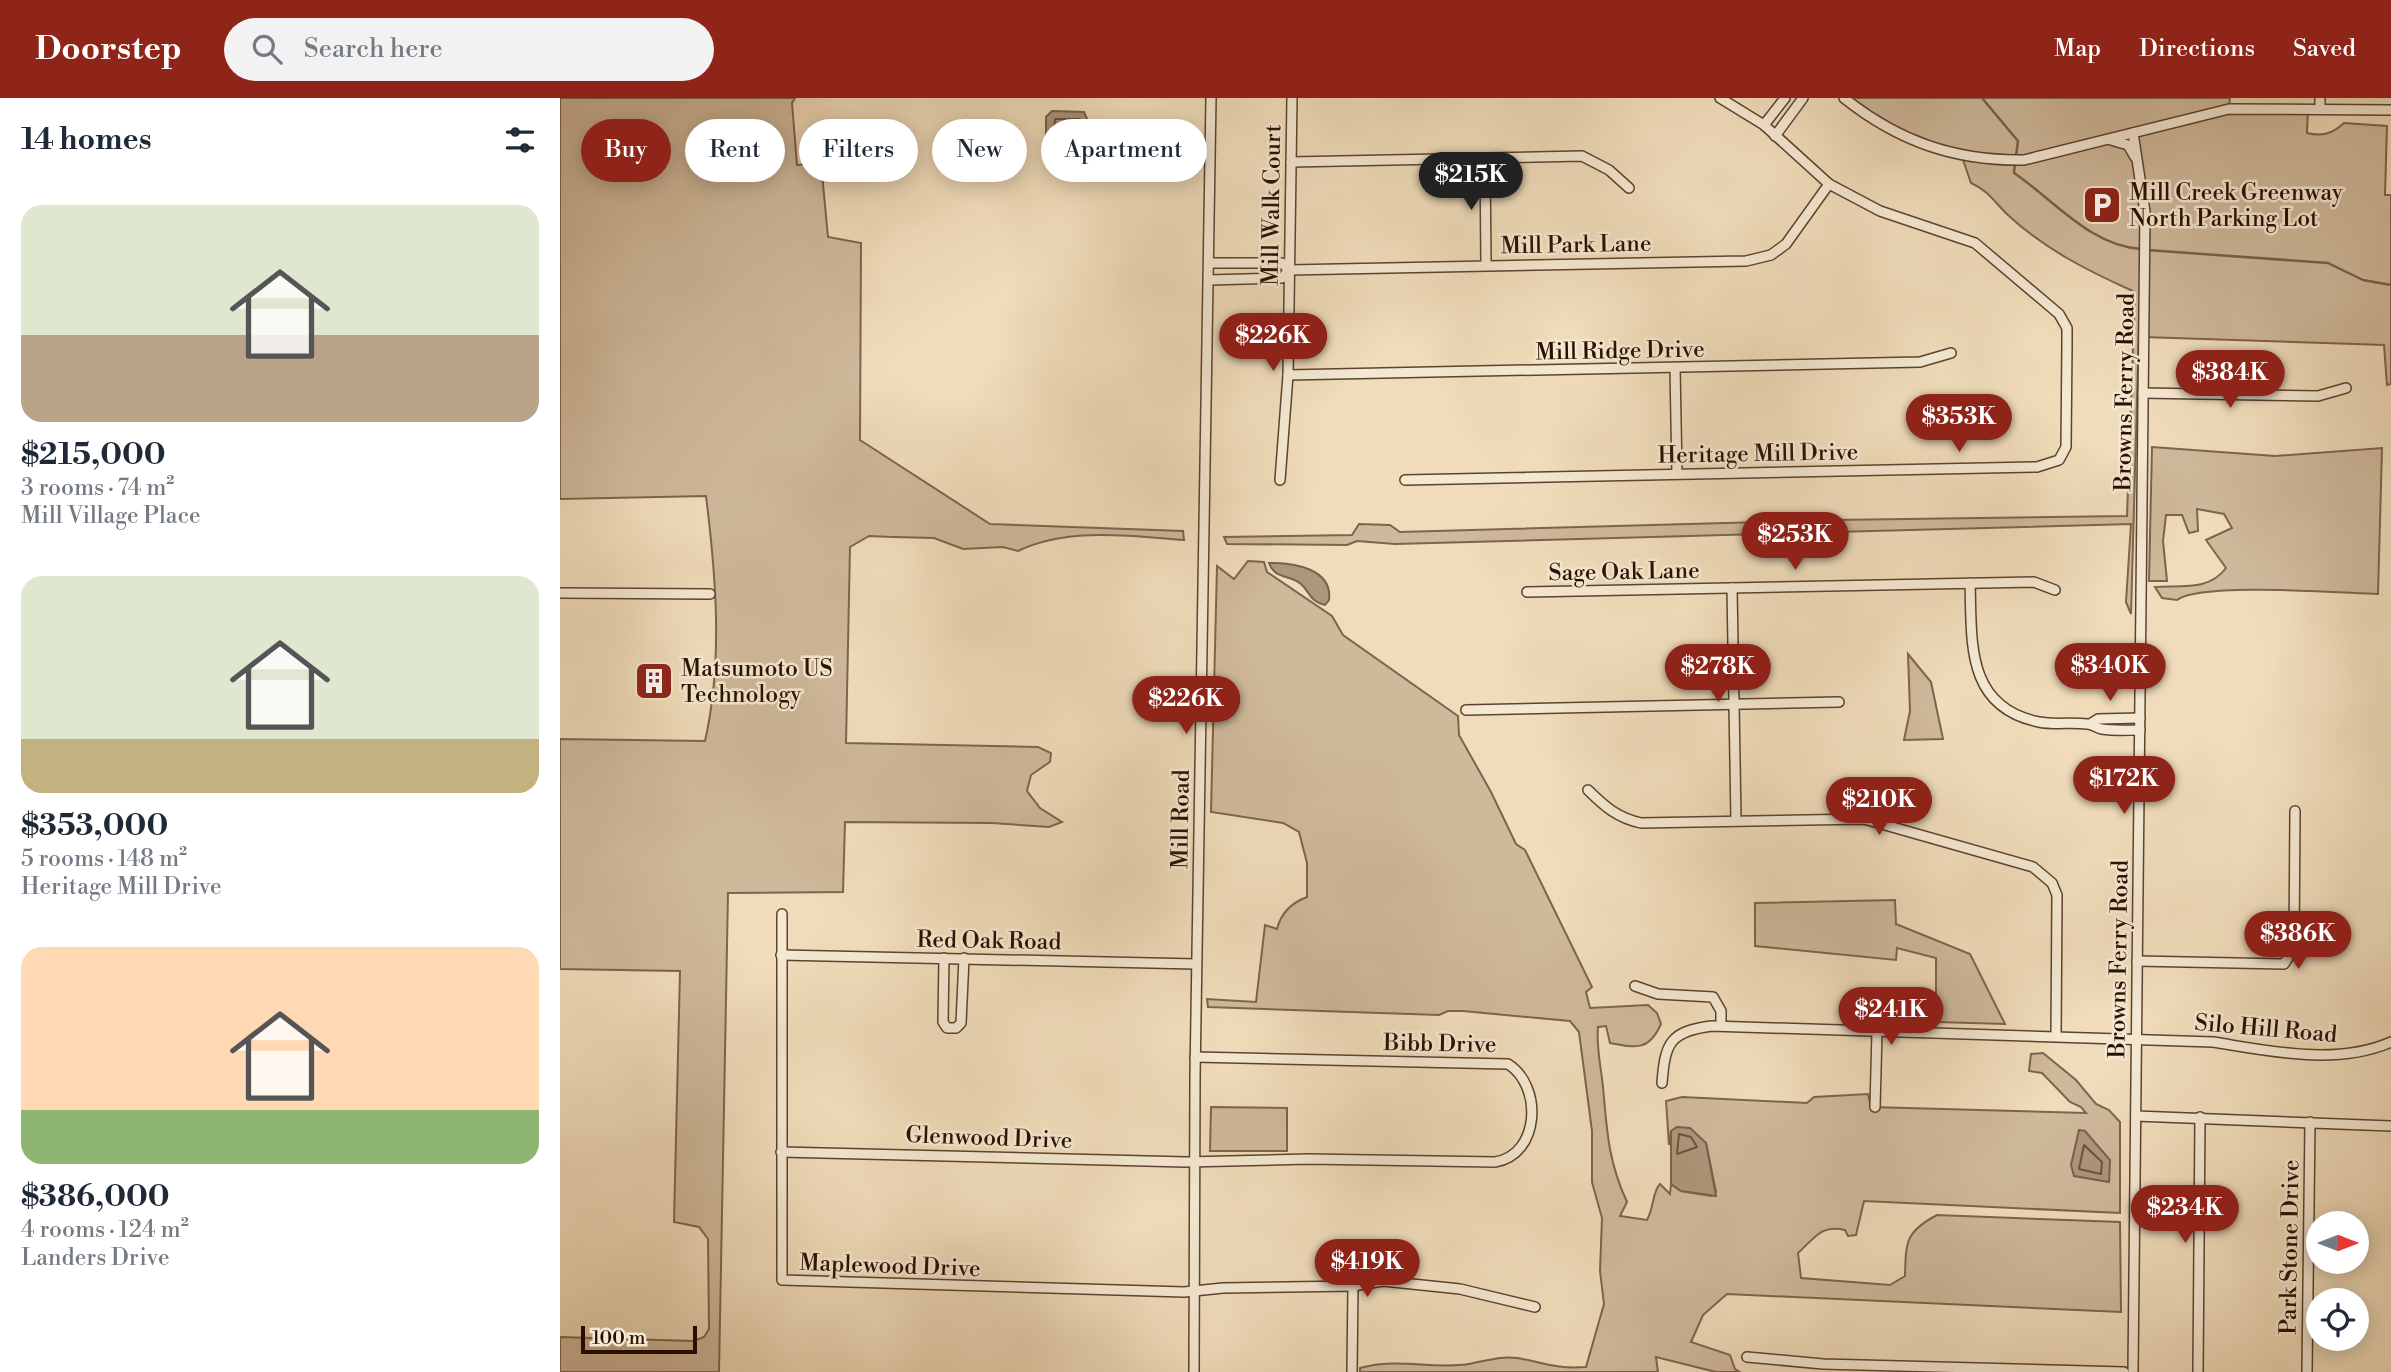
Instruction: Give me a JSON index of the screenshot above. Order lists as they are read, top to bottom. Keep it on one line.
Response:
{"streets":{"street":["Mill Walk Court","Mill Park Lane","Mill Ridge Drive","Browns Ferry Road","Heritage Mill Drive","Sage Oak Lane","Mill Road","Red Oak Road","Silo Hill Road","Bibb Drive","Glenwood Drive","Park Stone Drive","Maplewood Drive"]},"crossings":[["Mill Walk Court","Mill Park Lane"],["Mill Walk Court","Mill Ridge Drive"],["Mill Park Lane","Heritage Mill Drive"],["Mill Park Lane","Mill Road"],["Browns Ferry Road","Silo Hill Road"],["Mill Road","Red Oak Road"],["Mill Road","Bibb Drive"],["Mill Road","Glenwood Drive"],["Mill Road","Maplewood Drive"],["Red Oak Road","Maplewood Drive"],["Bibb Drive","Glenwood Drive"],["Glenwood Drive","Maplewood Drive"]],"places":{"parking":["Mill Creek Greenway North Parking Lot"],"building":["Matsumoto US Technology"]},"scale_bar":"100 m","north":"right","page":{"header":"Doorstep","search":"Search here","nav":["Map","Directions","Saved"],"heading":"14 homes","chip":["Buy","Rent","Filters","New","Apartment"],"price":["$215K","$226K","$384K","$353K","$253K","$340K","$278K","$226K","$172K","$210K","$386K","$241K","$234K","$419K"],"list":[{"name":"$215,000","note":"3 rooms · 74 m² · Mill Village Place"},{"name":"$353,000","note":"5 rooms · 148 m² · Heritage Mill Drive"},{"name":"$386,000","note":"4 rooms · 124 m² · Landers Drive"}],"scale":"100 m"}}
